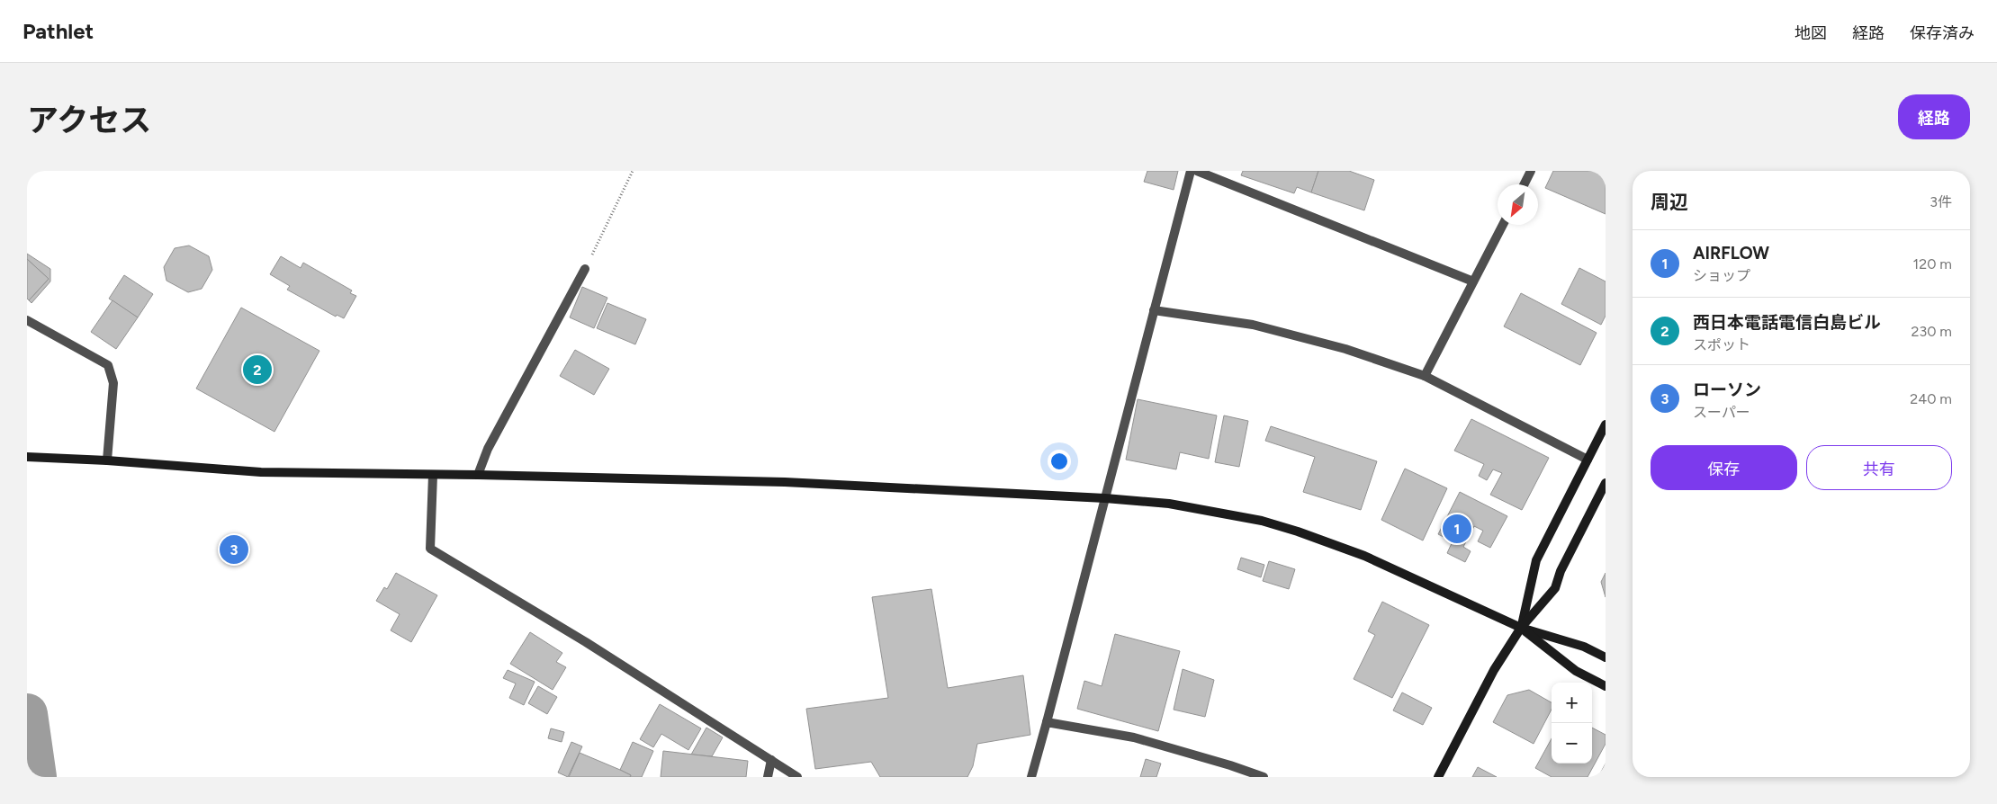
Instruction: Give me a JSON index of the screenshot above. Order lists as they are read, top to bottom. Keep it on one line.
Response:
{"north":"bottom left","page":{"header":"Pathlet","nav":["地図","経路","保存済み"],"title":"アクセス","buttons":["経路",["保存","共有"]],"heading":["周辺","3件"],"list":[{"mark":"1","name":"AIRFLOW","note":"ショップ","value":"120 m"},{"mark":"2","name":"西日本電話電信白島ビル","note":"スポット","value":"230 m"},{"mark":"3","name":"ローソン","note":"スーパー","value":"240 m"}],"pins":["2","1","3"],"map_buttons":["+","−"]}}
